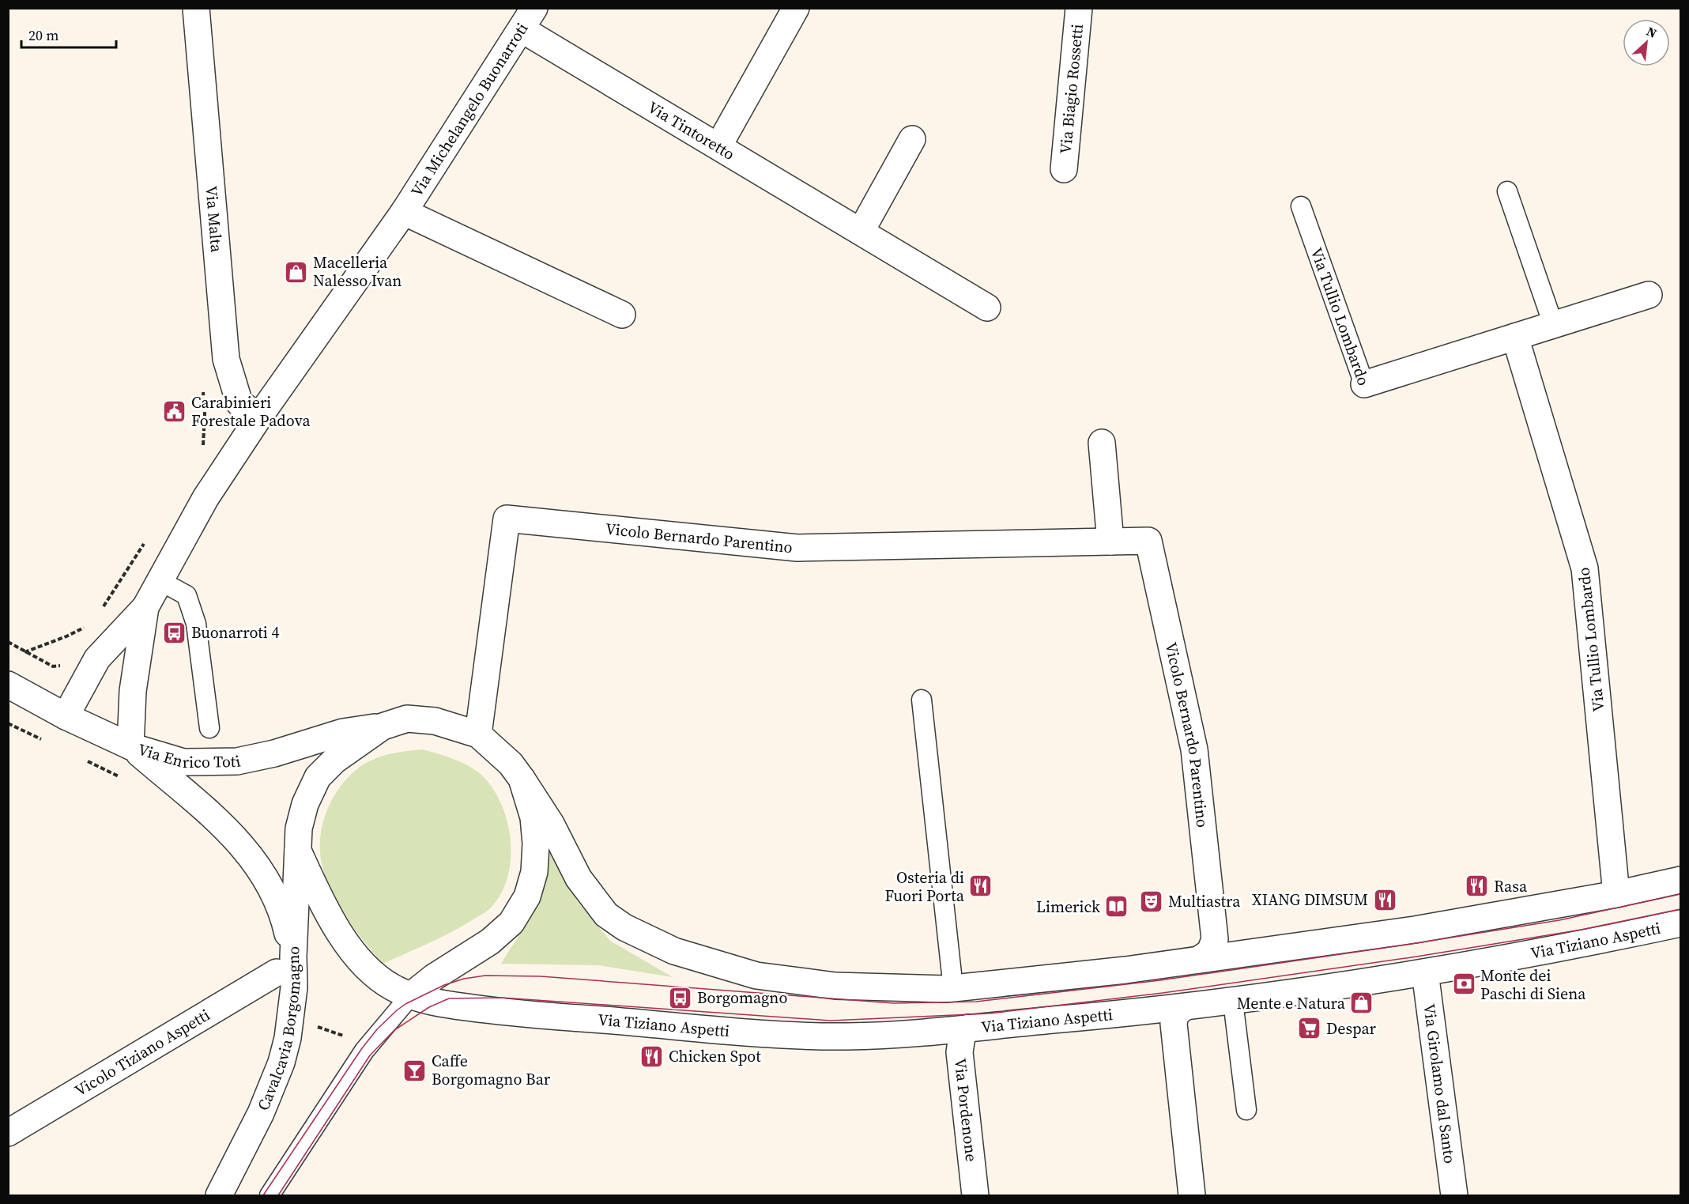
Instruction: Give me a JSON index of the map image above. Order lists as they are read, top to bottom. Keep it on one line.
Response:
{"streets":{"street":["Via Biagio Rossetti","Via Michelangelo Buonarroti","Via Tintoretto","Via Malta","Via Tullio Lombardo","Vicolo Bernardo Parentino","Via Enrico Toti","Via Tiziano Aspetti","Cavalcavia Borgomagno","Vicolo Tiziano Aspetti","Via Girolamo dal Santo","Via Pordenone"]},"crossings":[["Via Michelangelo Buonarroti","Via Tintoretto"],["Via Michelangelo Buonarroti","Via Malta"],["Via Michelangelo Buonarroti","Via Enrico Toti"],["Via Enrico Toti","Cavalcavia Borgomagno"],["Via Tiziano Aspetti","Cavalcavia Borgomagno"],["Via Tiziano Aspetti","Via Girolamo dal Santo"],["Via Tiziano Aspetti","Via Pordenone"],["Cavalcavia Borgomagno","Vicolo Tiziano Aspetti"]],"places":{"shop":["Macelleria Nalesso Ivan","Mente e Natura"],"public building":["Carabinieri Forestale Padova"],"bus stop":["Buonarroti 4","Borgomagno"],"restaurant":["Osteria di Fuori Porta","Rasa","XIANG DIMSUM","Chicken Spot"],"theatre":["Multiastra"],"library":["Limerick"],"bank":["Monte dei Paschi di Siena"],"supermarket":["Despar"],"bar":["Caffe Borgomagno Bar"]},"scale_bar":"20 m","north":"top right"}
